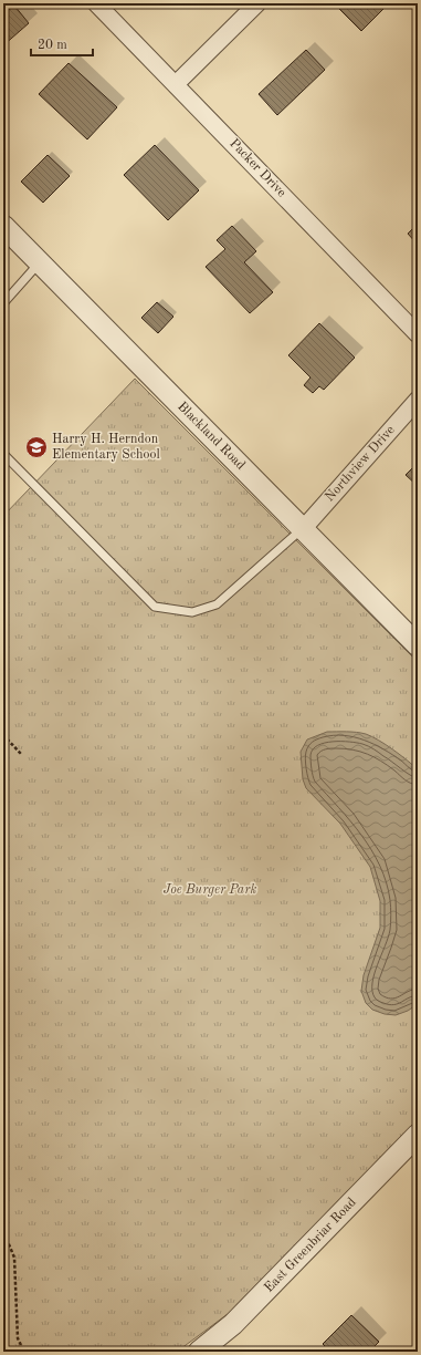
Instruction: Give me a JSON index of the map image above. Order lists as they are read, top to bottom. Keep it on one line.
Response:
{"streets":{"street":["Packer Drive","Blackland Road","Northview Drive","East Greenbriar Road"]},"crossings":[["Blackland Road","Northview Drive"]],"parks":["Joe Burger Park"],"places":{"school or university":["Harry H. Herndon Elementary School"]},"scale_bar":"20 m"}
